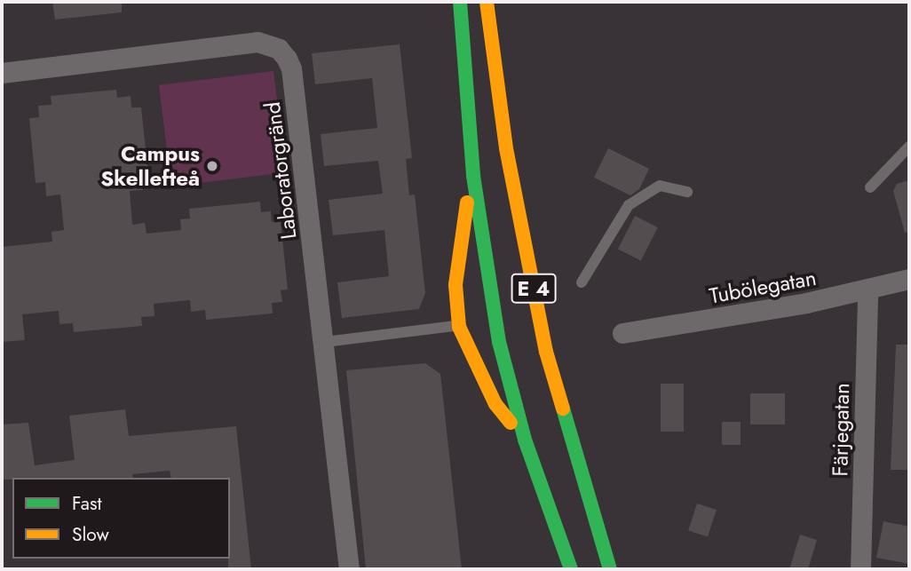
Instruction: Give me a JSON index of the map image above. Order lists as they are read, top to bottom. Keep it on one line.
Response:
{"streets":{"highway":["E 4"],"street":["Laboratorgränd","Tubölegatan","Färjegatan"]},"crossings":[["Tubölegatan","Färjegatan"]],"places":["Campus Skellefteå"],"legend":["Fast","Slow"]}
